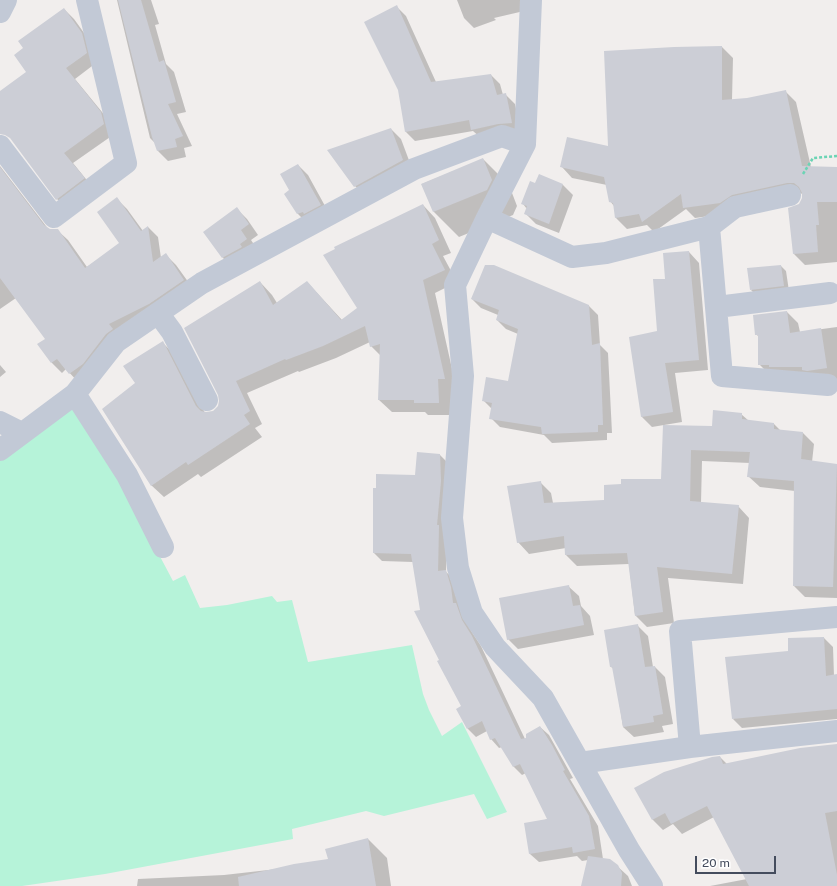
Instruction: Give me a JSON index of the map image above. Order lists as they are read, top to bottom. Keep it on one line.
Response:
{"scale_bar":"20 m"}
